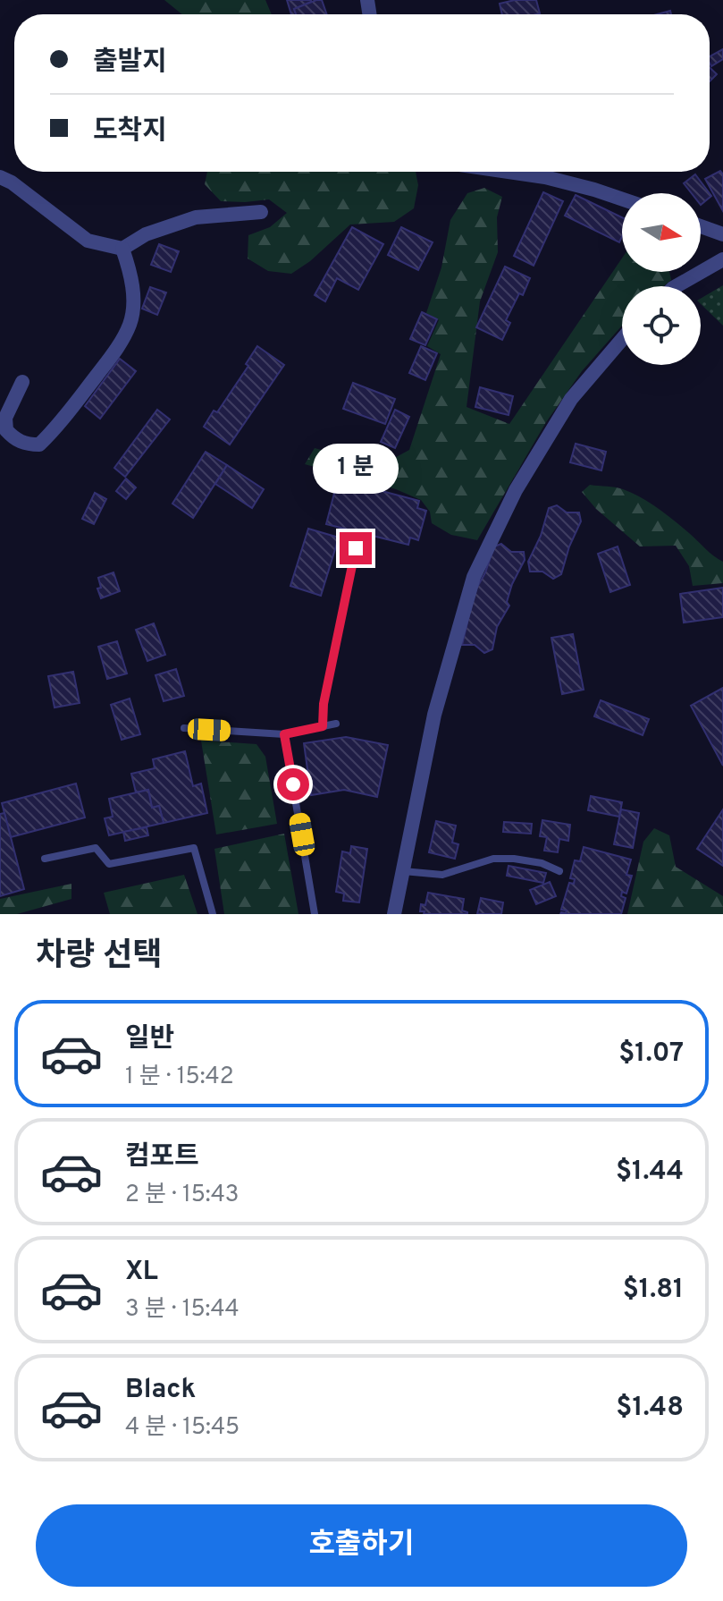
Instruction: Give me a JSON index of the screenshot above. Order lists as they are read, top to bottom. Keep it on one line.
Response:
{"north":"right","page":{"banner":["출발지","도착지"],"bubble":"1 분","heading":"차량 선택","list":[{"name":"일반","note":"1 분 · 15:42","value":"$1.07"},{"name":"컴포트","note":"2 분 · 15:43","value":"$1.44"},{"name":"XL","note":"3 분 · 15:44","value":"$1.81"},{"name":"Black","note":"4 분 · 15:45","value":"$1.48"}],"buttons":"호출하기"}}
